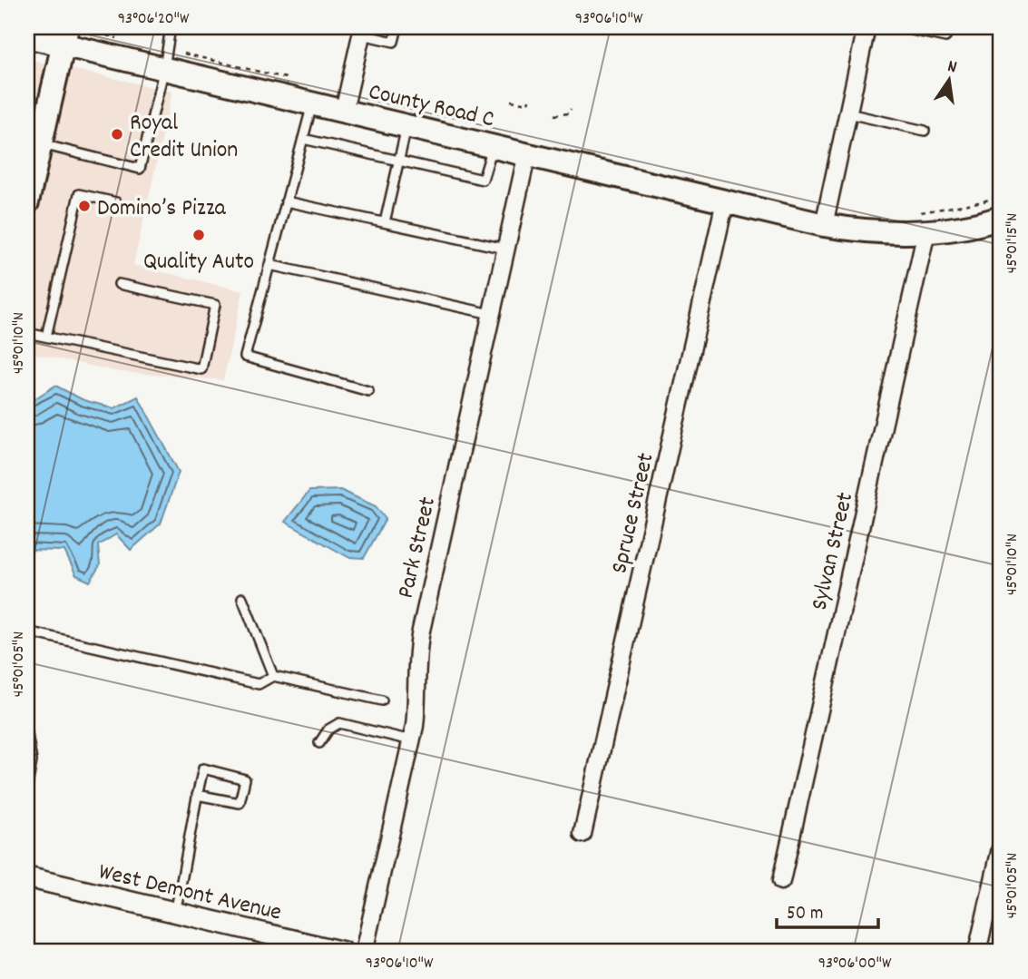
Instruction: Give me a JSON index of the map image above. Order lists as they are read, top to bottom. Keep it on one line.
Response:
{"streets":{"main road":["County Road C"],"street":["Spruce Street","Park Street","Sylvan Street","West Demont Avenue"]},"crossings":[["County Road C","Spruce Street"],["County Road C","Park Street"],["County Road C","Sylvan Street"]],"places":["Royal Credit Union","Domino’s Pizza","Quality Auto"],"scale_bar":"50 m","north":"top","coordinates":["93°06'20\"W","93°06'10\"W","45°01'15\"N","45°01'10\"N","45°01'05\"N","93°06'00\"W"]}
